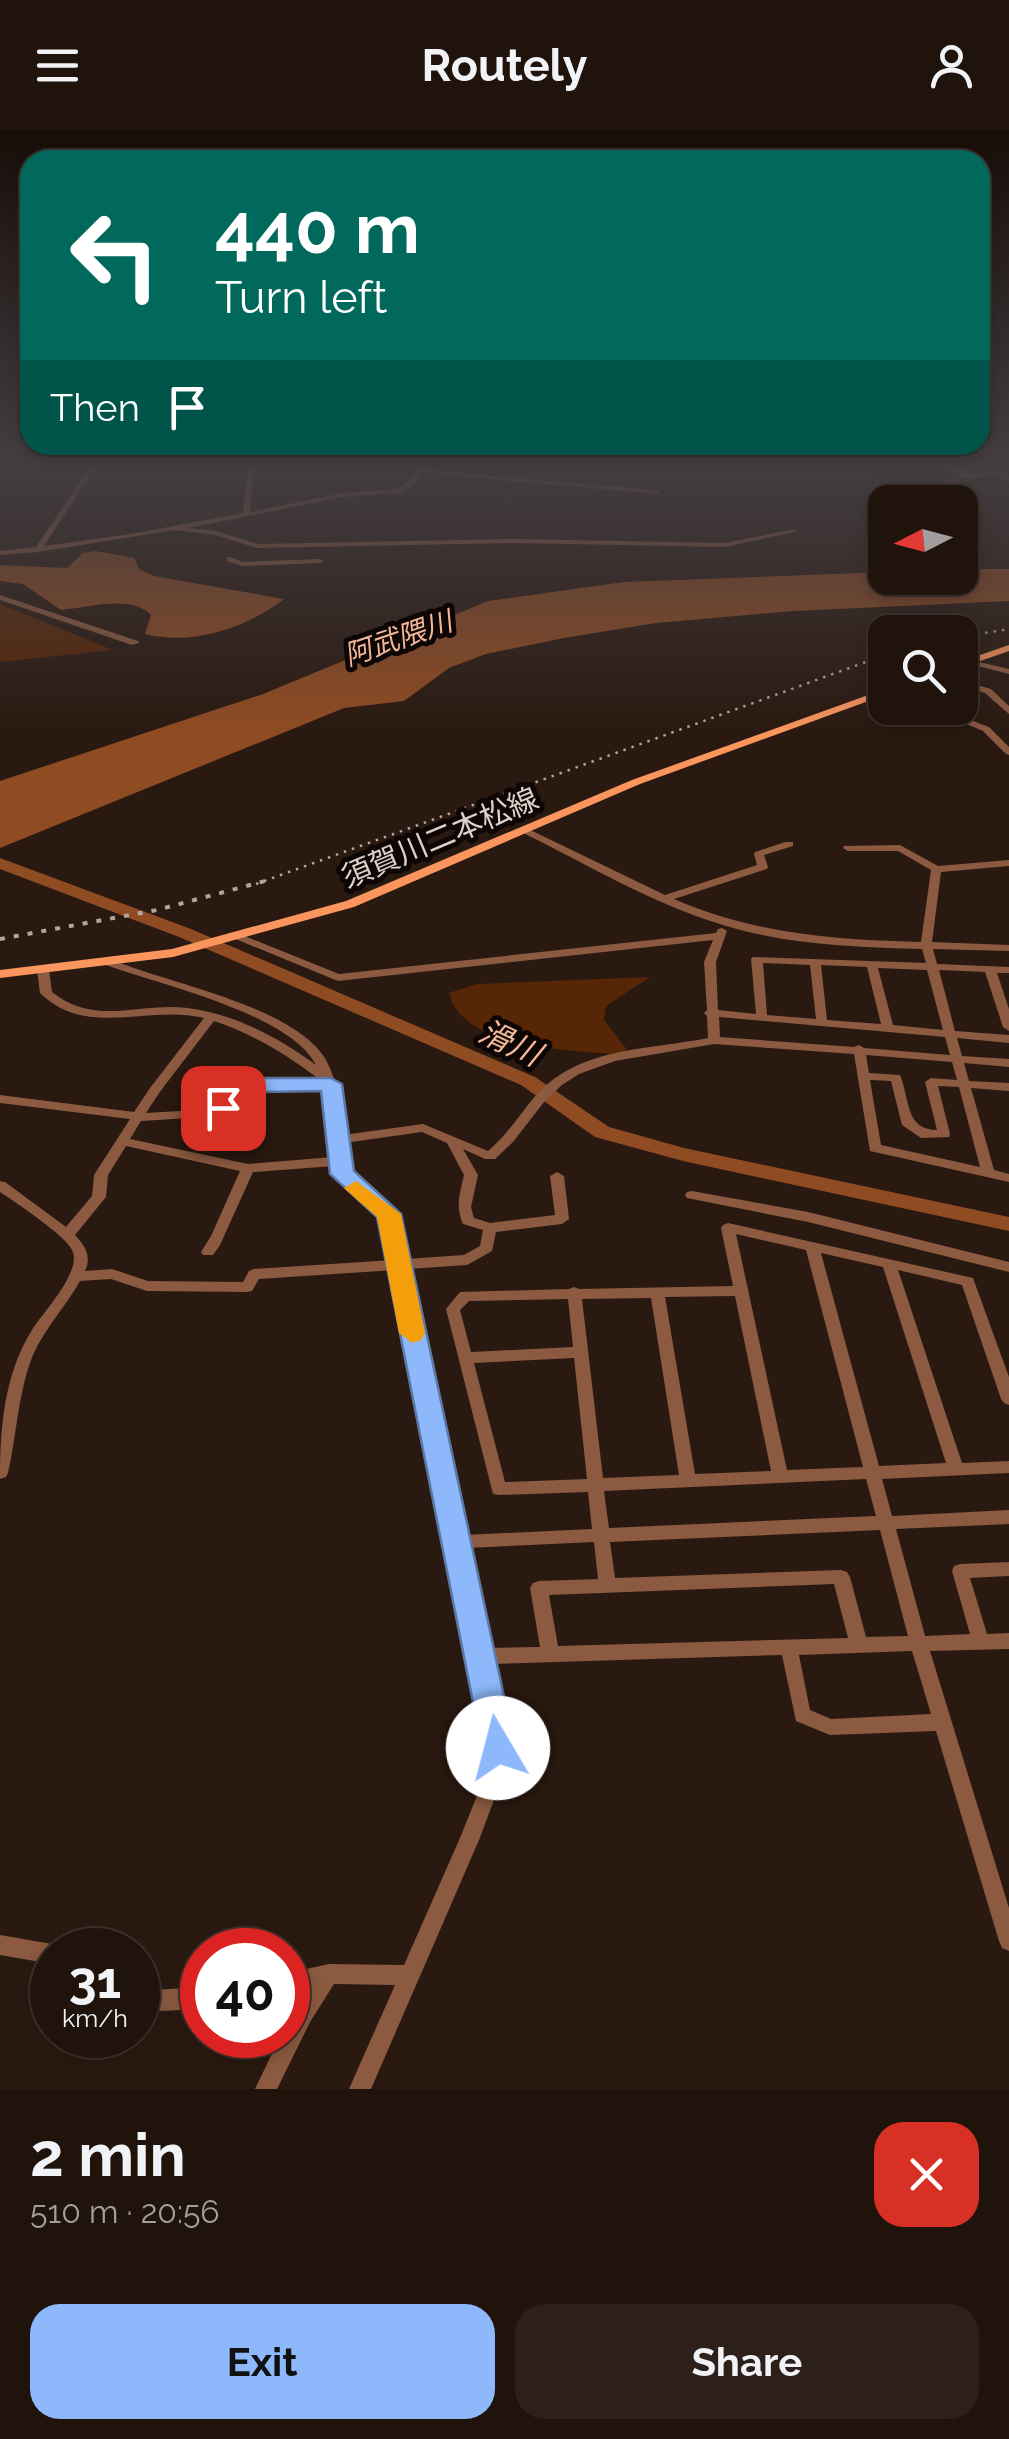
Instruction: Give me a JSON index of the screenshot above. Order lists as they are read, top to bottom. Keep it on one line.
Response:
{"streets":{"main road":["須賀川二本松線"]},"water":["阿武隈川","滑川"],"north":"left","page":{"header":"Routely","turn":["440 m","Turn left"],"then":"Then","speed":"31 km/h","limit":"40","heading":["2 min","510 m · 20:56"],"buttons":["Exit","Share"]}}
